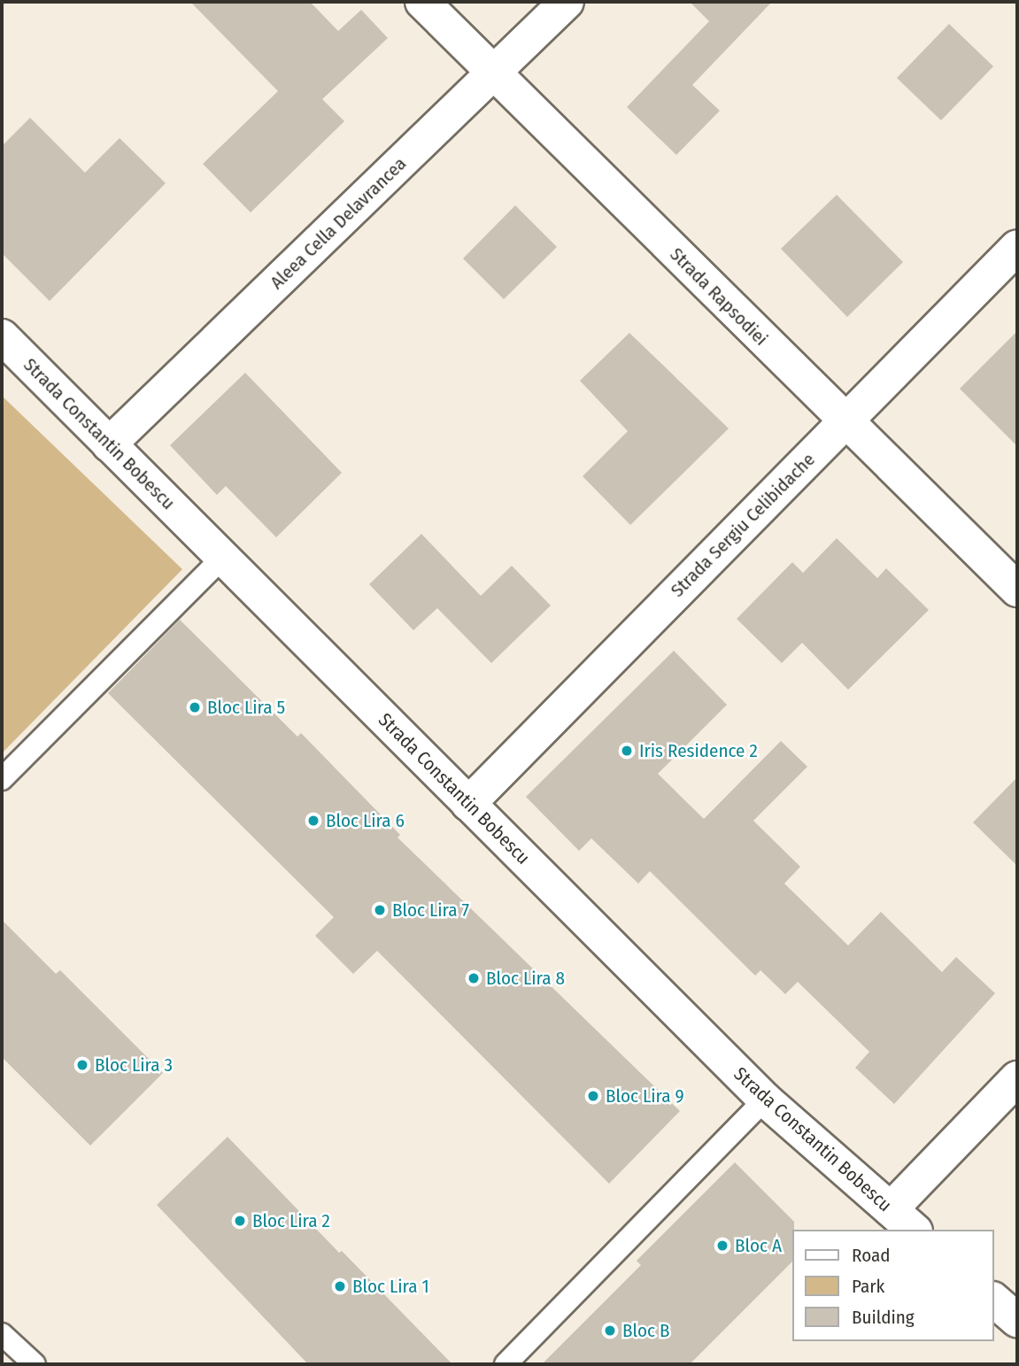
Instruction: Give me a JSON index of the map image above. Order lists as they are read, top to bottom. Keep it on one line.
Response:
{"streets":{"street":["Aleea Cella Delavrancea","Strada Rapsodiei","Strada Constantin Bobescu","Strada Sergiu Celibidache"]},"crossings":[["Aleea Cella Delavrancea","Strada Rapsodiei"],["Aleea Cella Delavrancea","Strada Constantin Bobescu"],["Strada Rapsodiei","Strada Sergiu Celibidache"],["Strada Constantin Bobescu","Strada Sergiu Celibidache"]],"places":["Bloc Lira 5","Iris Residence 2","Bloc Lira 6","Bloc Lira 7","Bloc Lira 8","Bloc Lira 3","Bloc Lira 9","Bloc Lira 2","Bloc A","Bloc Lira 1","Bloc B"],"legend":["Road","Park","Building"]}
